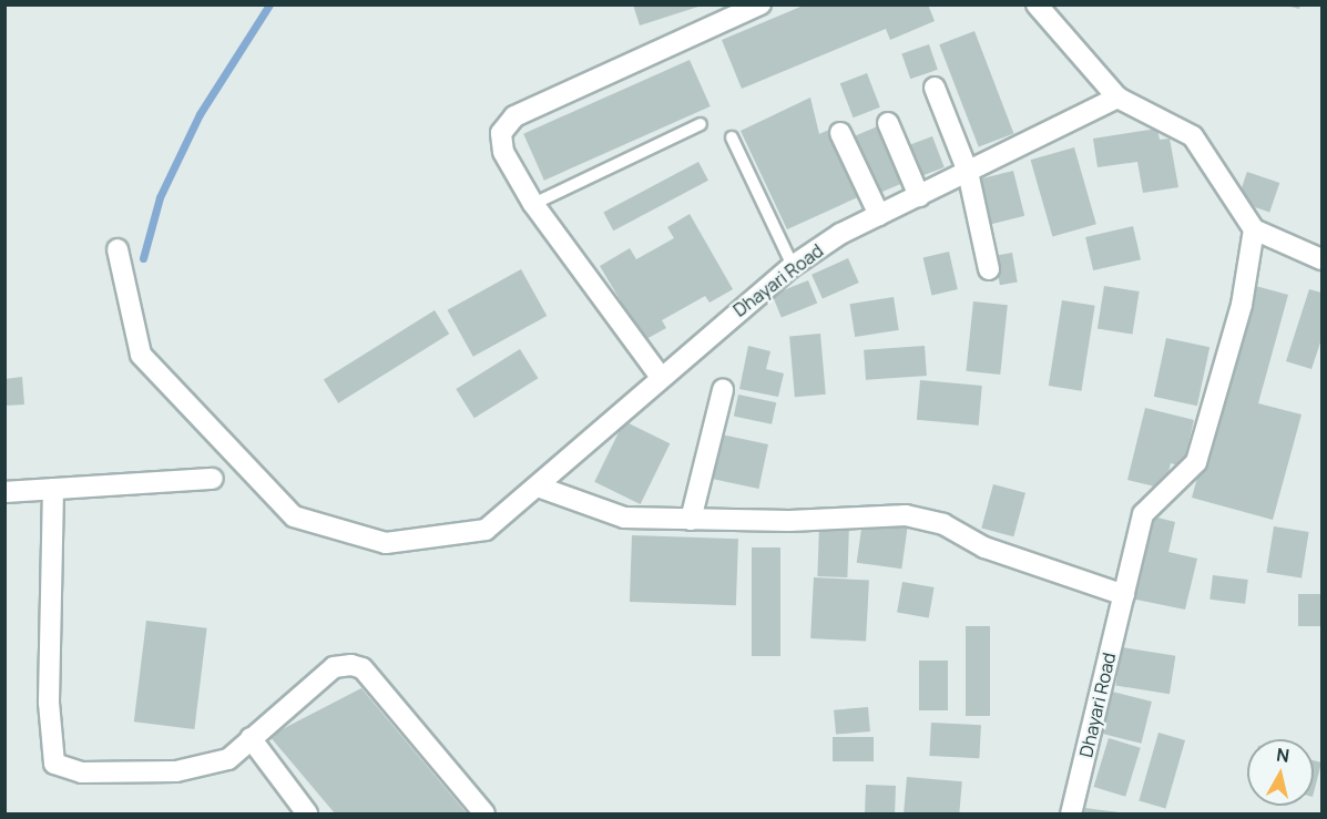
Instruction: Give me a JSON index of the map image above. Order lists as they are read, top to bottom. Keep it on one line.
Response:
{"streets":{"street":["Dhayari Road"]},"north":"top"}
